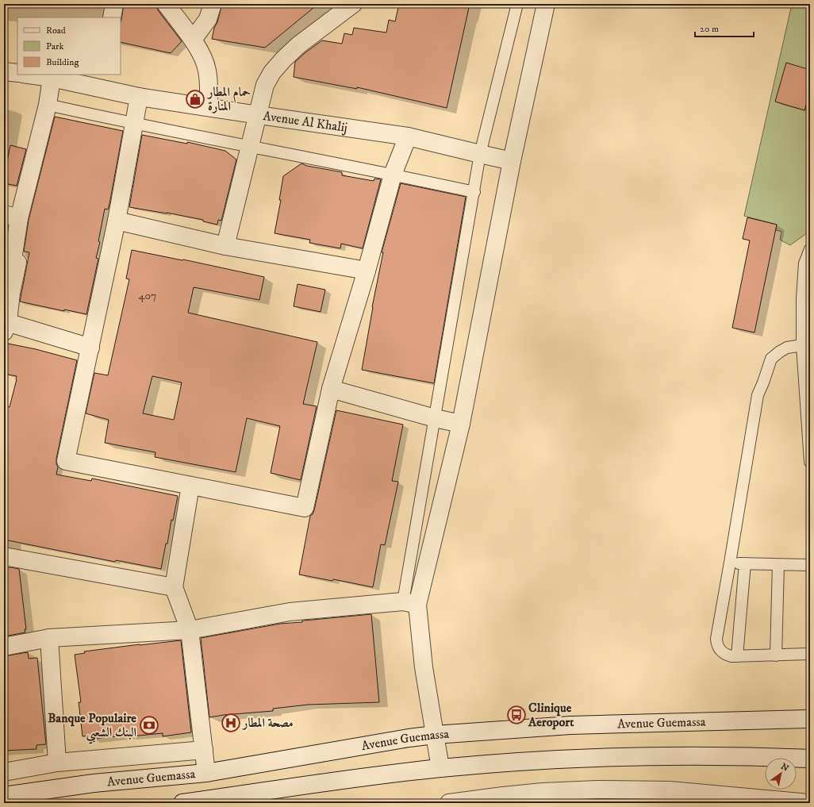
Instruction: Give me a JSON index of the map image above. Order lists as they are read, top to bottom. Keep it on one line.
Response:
{"streets":{"street":["Avenue Al Khalij","Avenue Guemassa"]},"places":{"shop":["حمام المطار المنارة"],"bus stop":["Clinique Aeroport"],"hospital":["مصحة المطار"],"bank":["Banque Populaire البنك الشعبي"]},"house_numbers":["407"],"legend":["Road","Park","Building"],"scale_bar":"20 m","north":"top right"}
